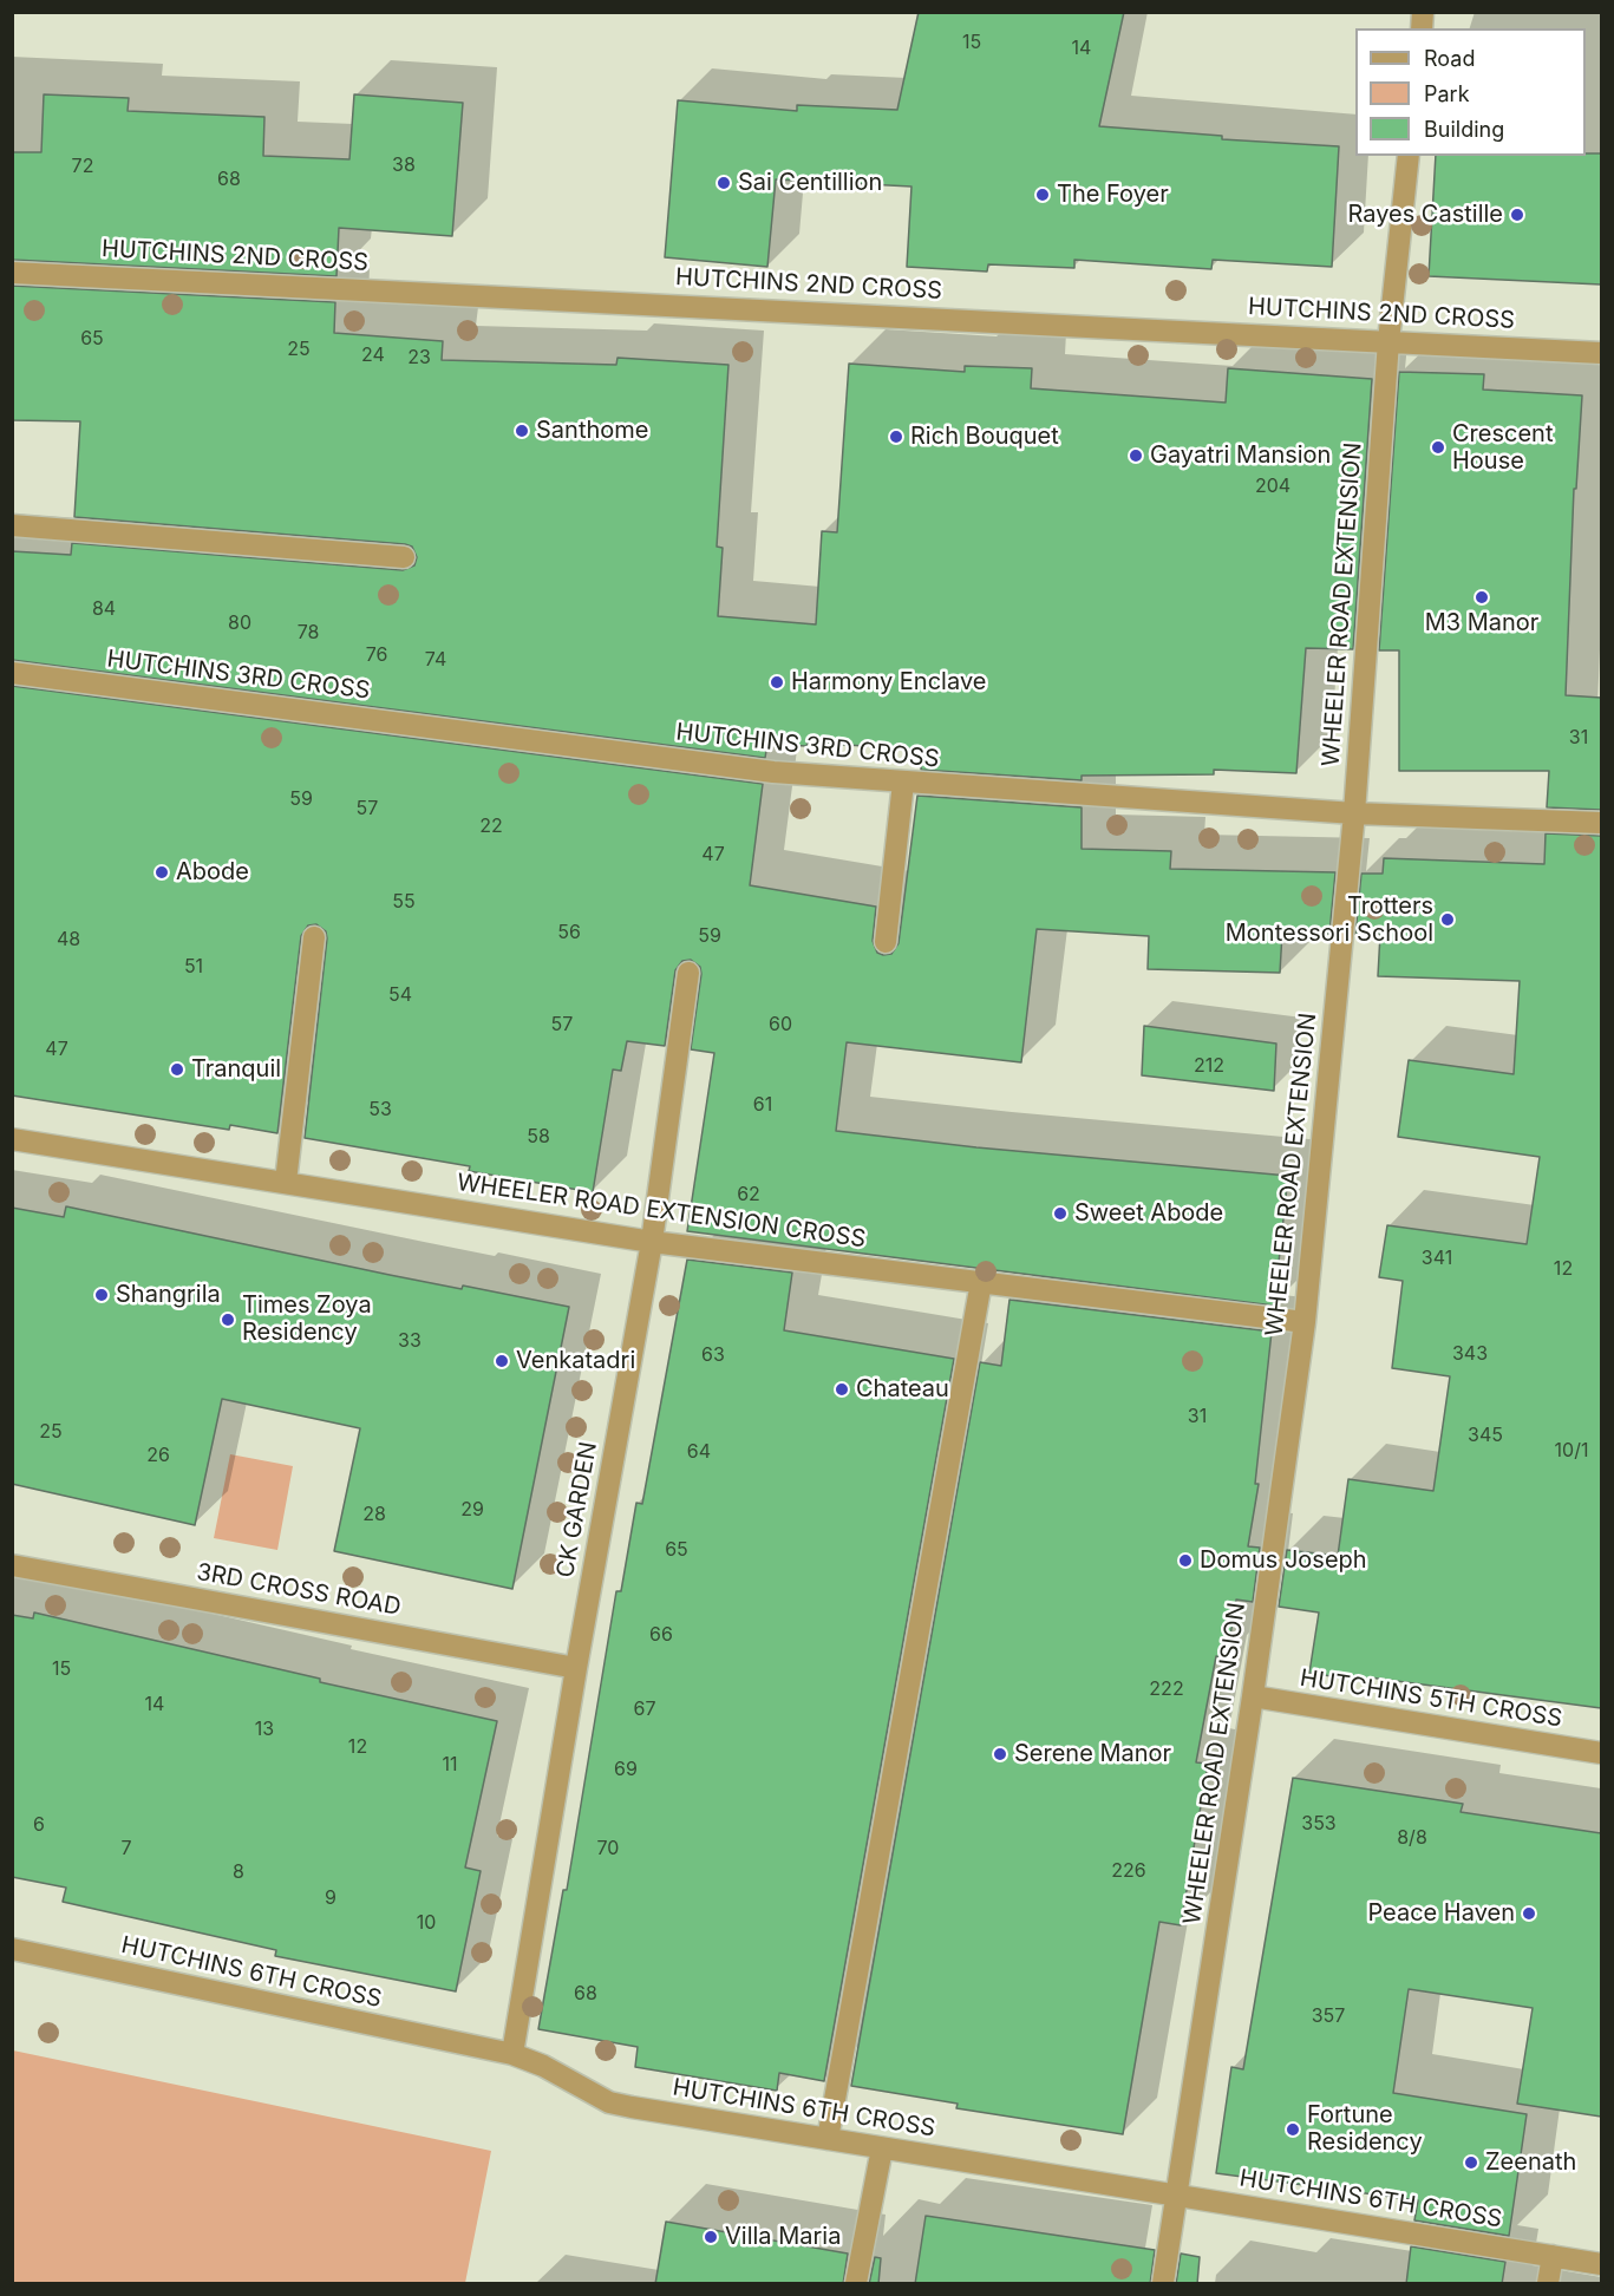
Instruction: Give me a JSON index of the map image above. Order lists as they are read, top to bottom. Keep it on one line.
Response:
{"streets":{"street":["HUTCHINS 2ND CROSS","WHEELER ROAD EXTENSION","HUTCHINS 3RD CROSS","WHEELER ROAD EXTENSION CROSS","CK GARDEN","3RD CROSS ROAD","HUTCHINS 5TH CROSS","HUTCHINS 6TH CROSS"]},"crossings":[["HUTCHINS 2ND CROSS","WHEELER ROAD EXTENSION"],["WHEELER ROAD EXTENSION","HUTCHINS 3RD CROSS"],["WHEELER ROAD EXTENSION","WHEELER ROAD EXTENSION CROSS"],["WHEELER ROAD EXTENSION","HUTCHINS 5TH CROSS"],["WHEELER ROAD EXTENSION","HUTCHINS 6TH CROSS"],["WHEELER ROAD EXTENSION CROSS","CK GARDEN"],["CK GARDEN","3RD CROSS ROAD"],["CK GARDEN","HUTCHINS 6TH CROSS"]],"places":["Sai Centillion","The Foyer","Rayes Castille","Santhome","Rich Bouquet","Crescent House","Gayatri Mansion","M3 Manor","Harmony Enclave","Abode","Trotters Montessori School","Tranquil","Sweet Abode","Shangrila","Times Zoya Residency","Venkatadri","Chateau","Domus Joseph","Serene Manor","Peace Haven","Fortune Residency","Zeenath","Villa Maria"],"house_numbers":["15","14","38","72","68","65","25","24","23","204","84","80","78","76","74","31","59","57","22","47","55","56","59","48","51","54","57","60","47","212","61","53","58","62","341","12","33","343","63","31","25","345","10/1","64","26","29","28","65","66","15","222","14","67","13","12","11","69","353","6","8/8","7","70","226","8","9","10","68","357"],"legend":["Road","Park","Building"]}
